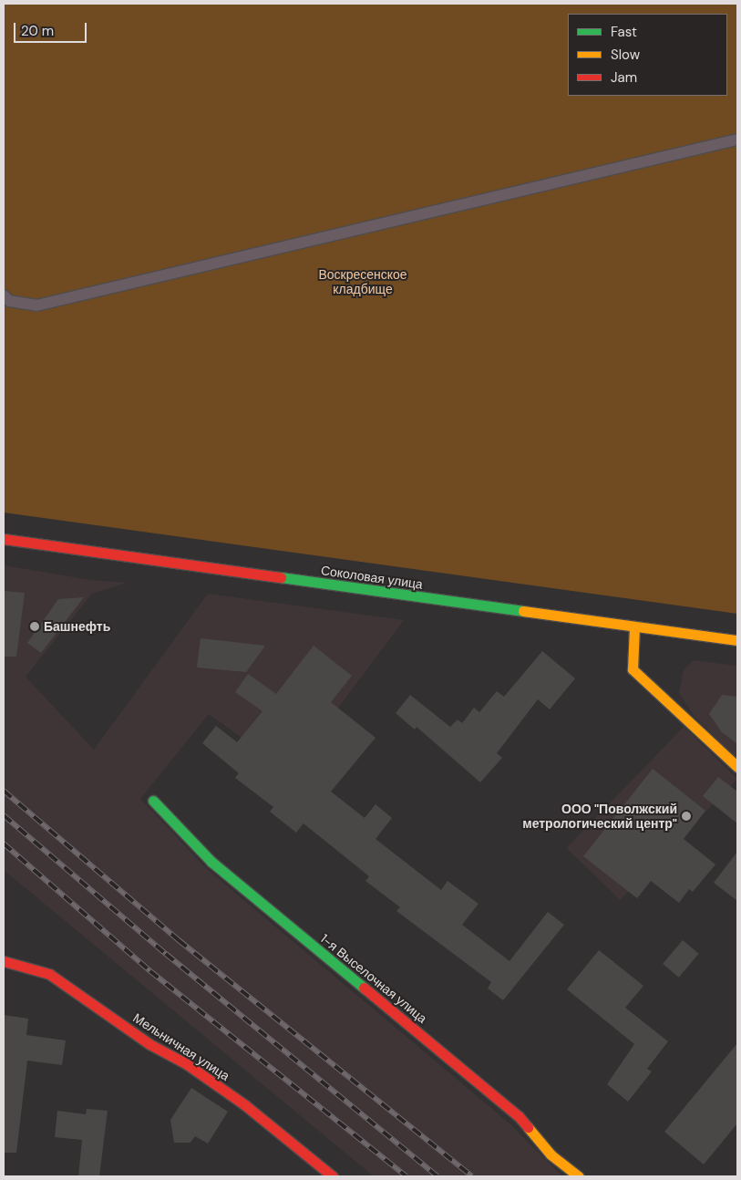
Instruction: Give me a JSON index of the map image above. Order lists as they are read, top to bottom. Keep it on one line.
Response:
{"streets":{"street":["Соколовая улица","1-я Выселочная улица","Мельничная улица"]},"parks":["Воскресенское кладбище"],"places":["Башнефть","ООО \"Поволжский метрологический центр\""],"legend":["Fast","Slow","Jam"],"scale_bar":"20 m"}
